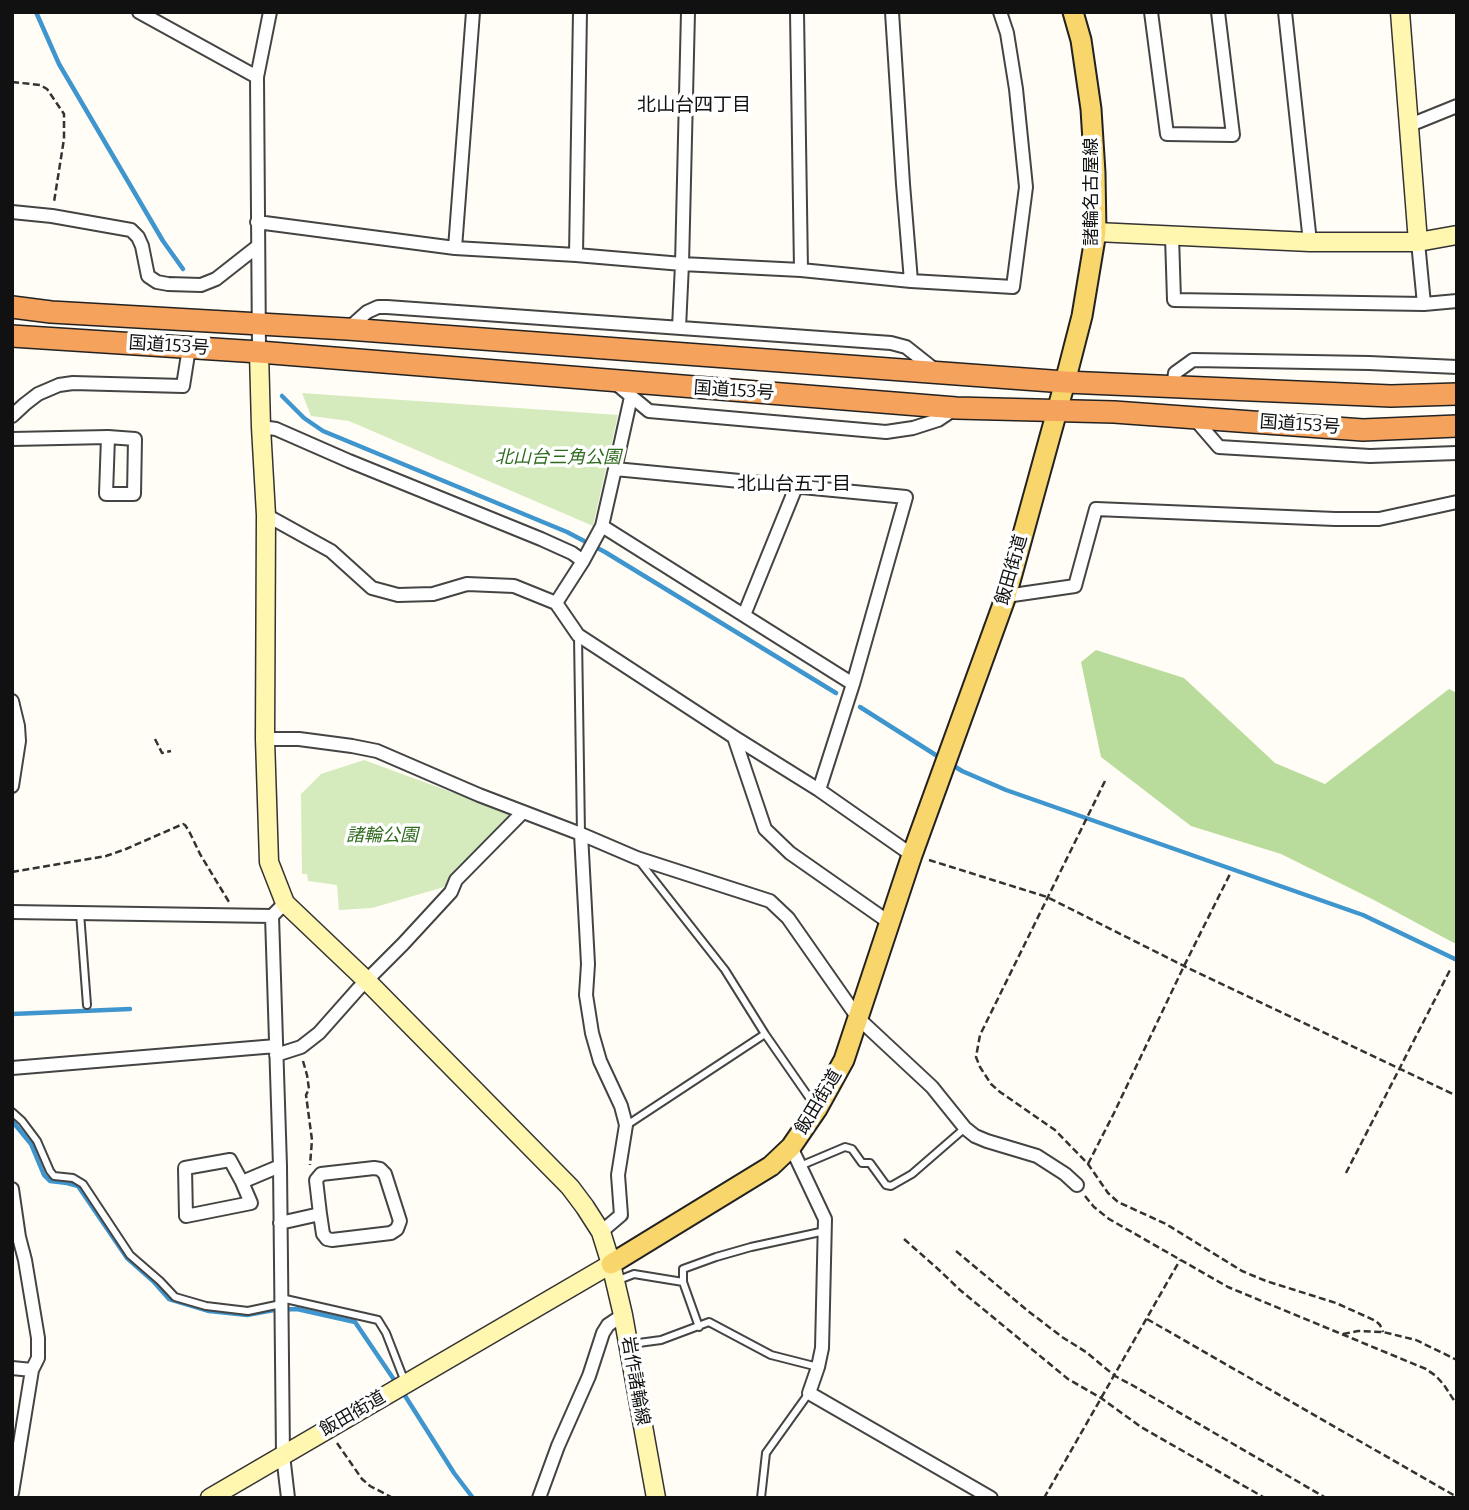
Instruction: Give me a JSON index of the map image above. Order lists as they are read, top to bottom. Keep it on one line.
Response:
{"streets":{"highway":["国道153号"],"main road":["諸輪名古屋線","飯田街道"],"street":["岩作諸輪線"]},"crossings":[["諸輪名古屋線","国道153号"],["諸輪名古屋線","飯田街道"],["国道153号","飯田街道"],["飯田街道","岩作諸輪線"]],"districts":["北山台四丁目","北山台五丁目"],"parks":["北山台三角公園","諸輪公園"]}
